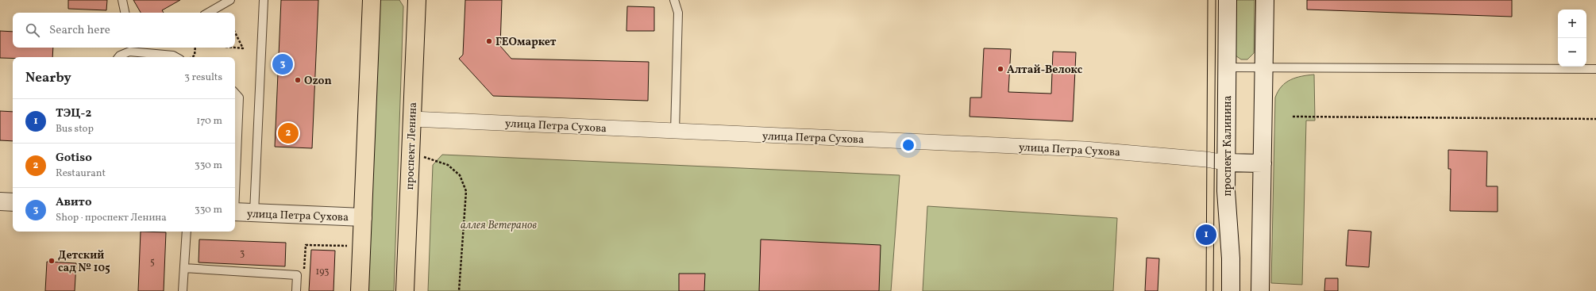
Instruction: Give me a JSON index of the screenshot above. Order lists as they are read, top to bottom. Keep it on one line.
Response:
{"streets":{"main road":["улица Петра Сухова","проспект Ленина","проспект Калинина"]},"crossings":[["улица Петра Сухова","проспект Ленина"],["улица Петра Сухова","проспект Калинина"]],"parks":["аллея Ветеранов"],"places":["ГЕОмаркет","Алтай-Велокс","Ozon","Детский сад № 105"],"house_numbers":["3","5","193"],"page":{"map_buttons":["+","−"],"search":"Search here","pins":["3","2","1"],"heading":["Nearby","3 results"],"list":[{"mark":"1","name":"ТЭЦ-2","note":"Bus stop","value":"170 m"},{"mark":"2","name":"Gotiso","note":"Restaurant","value":"330 m"},{"mark":"3","name":"Авито","note":"Shop · проспект Ленина","value":"330 m"}]}}
